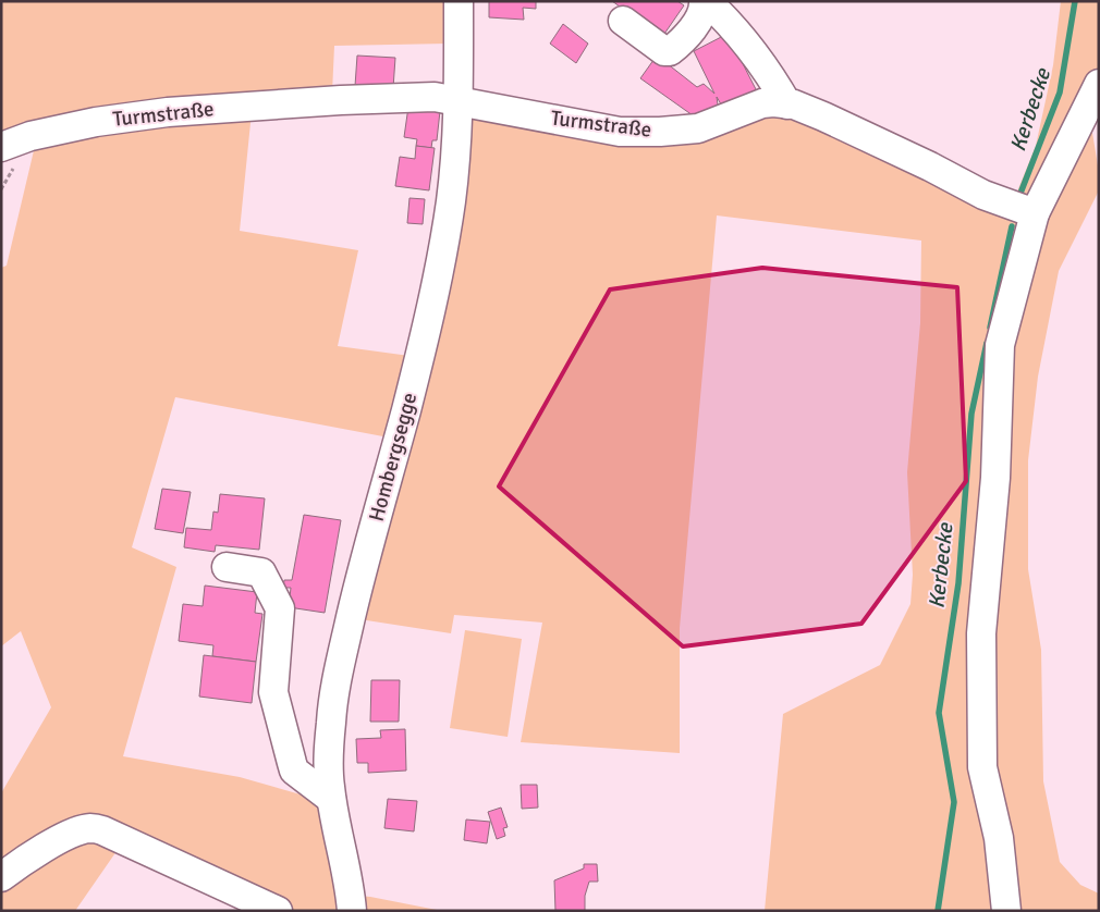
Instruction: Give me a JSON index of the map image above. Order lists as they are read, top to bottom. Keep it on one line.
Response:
{"streets":{"street":["Turmstraße","Hombergsegge"]},"crossings":[["Turmstraße","Hombergsegge"]],"water":["Kerbecke"]}
